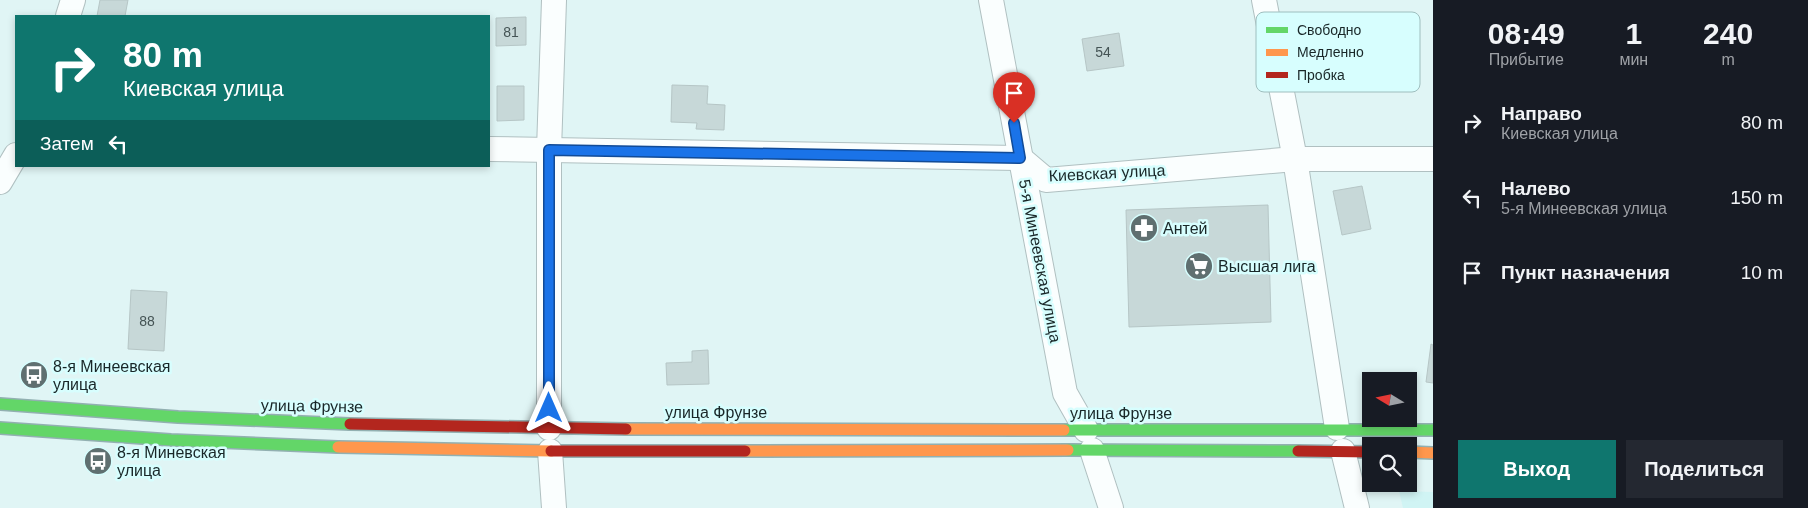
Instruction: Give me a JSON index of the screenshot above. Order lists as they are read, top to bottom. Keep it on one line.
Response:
{"streets":{"highway":["улица Фрунзе"],"street":["Киевская улица","5-я Минеевская улица"]},"crossings":[["Киевская улица","5-я Минеевская улица"],["5-я Минеевская улица","улица Фрунзе"]],"places":{"pharmacy":["Антей"],"supermarket":["Высшая лига"],"bus stop":["8-я Минеевская улица","8-я Миневская улица"]},"house_numbers":["81","54","88"],"legend":["Свободно","Медленно","Пробка"],"north":"left","page":{"eta":["08:49","Прибытие","1","мин","240","m"],"turn":["80 m","Киевская улица"],"list":[{"name":"Направо","note":"Киевская улица","value":"80 m"},{"name":"Налево","note":"5-я Минеевская улица","value":"150 m"},{"name":"Пункт назначения","value":"10 m"}],"then":"Затем","buttons":["Выход","Поделиться"]}}
